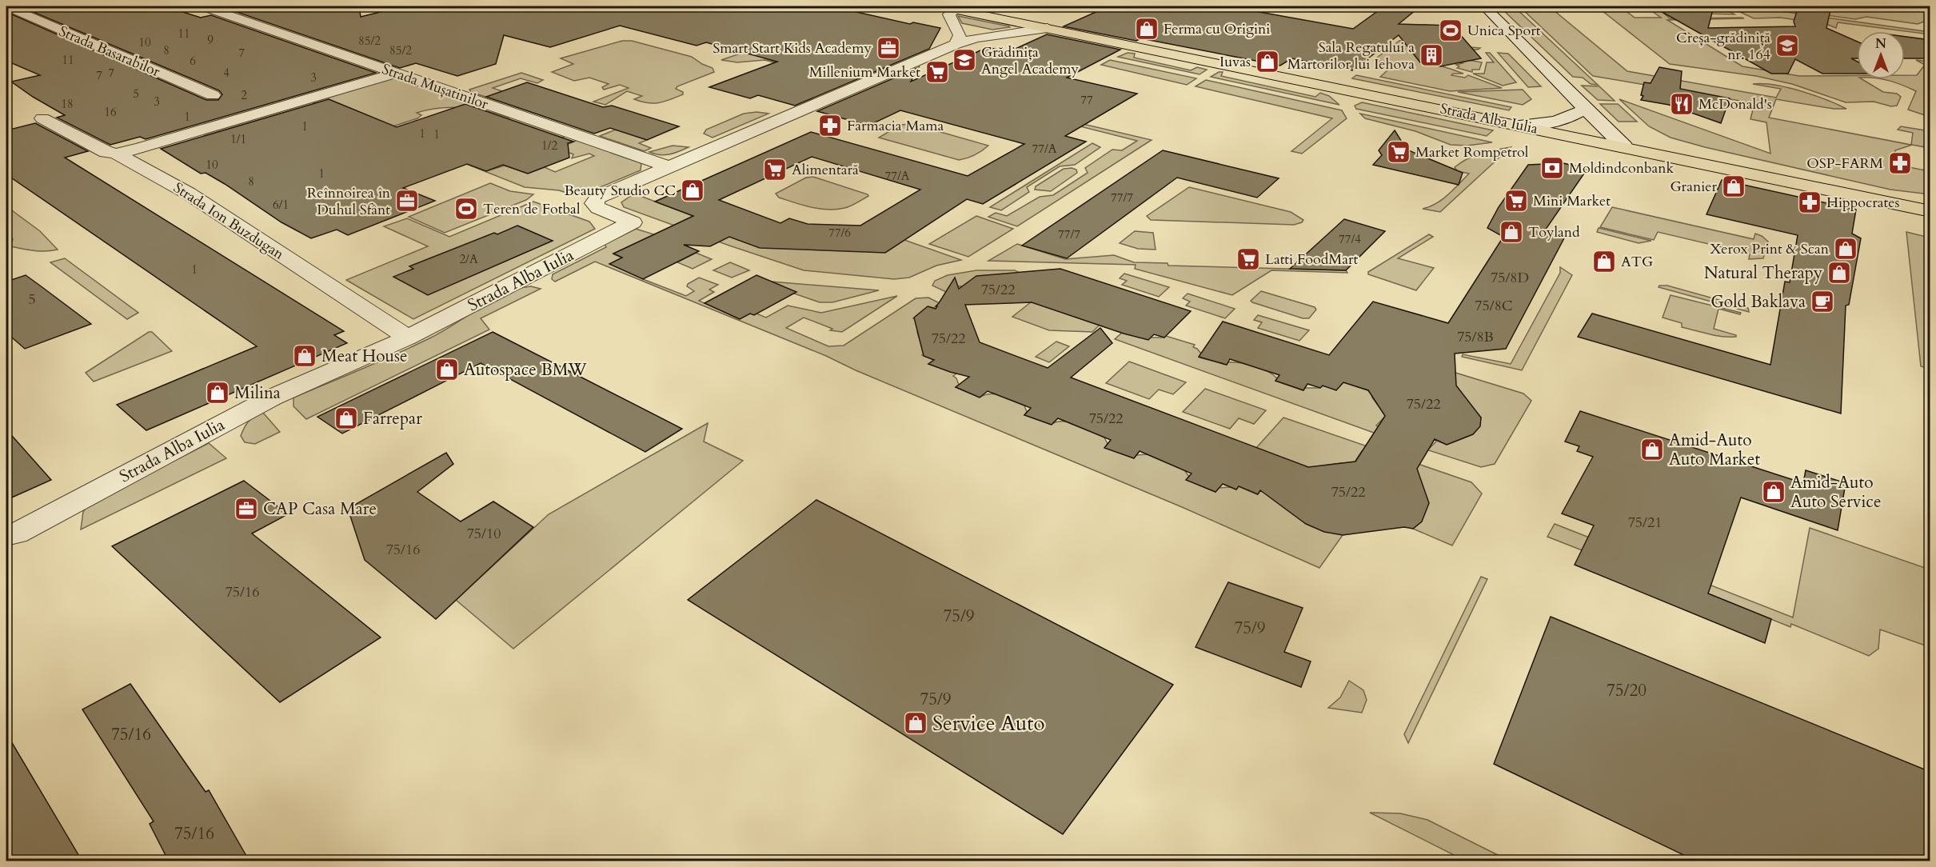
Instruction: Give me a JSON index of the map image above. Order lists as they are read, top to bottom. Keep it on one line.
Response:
{"streets":{"main road":["Strada Alba Iulia"],"street":["Strada Basarabilor","Strada Mușatinilor","Strada Ion Buzdugan"]},"crossings":[["Strada Mușatinilor","Strada Alba Iulia"],["Strada Alba Iulia","Strada Ion Buzdugan"]],"places":{"shop":["Ferma cu Origini","Iuvas","Granier","Beauty Studio CC","Toyland","Xerox Print & Scan","ATG","Natural Therapy","Meat House","Autospace BMW","Milina","Farrepar","Amid-Auto Auto Market","Amid-Auto Auto Service","Service Auto"],"sports":["Unica Sport","Teren de Fotbal"],"school or university":["Creșa-grădiniță nr. 164","Grădinița Angel Academy"],"office":["Smart Start Kids Academy","Reînnoirea în Duhul Sfânt","CAP Casa Mare"],"building":["Sala Regatului a Martorilor lui Iehova"],"supermarket":["Millenium Market","Market Rompetrol","Alimentară","Mini Market","Latti FoodMart"],"restaurant":["McDonald's"],"pharmacy":["Farmacia Mama","OSP-FARM","Hippocrates"],"bank":["Moldindconbank"],"cafe":["Gold Baklava"]},"house_numbers":["11","9","85/2","10","8","85/2","7","11","6","7","4","7","3","5","2","77","3","18","16","1","1","1","1","1/1","1/2","77/A","10","1","77/A","8","77/7","6/1","77/6","77/7","77/4","2/A","1","75/8D","75/22","5","75/8C","75/8B","75/22","75/22","75/22","75/22","75/21","75/10","75/16","75/16","75/9","75/9","75/20","75/9","75/16","75/16"],"north":"top"}
